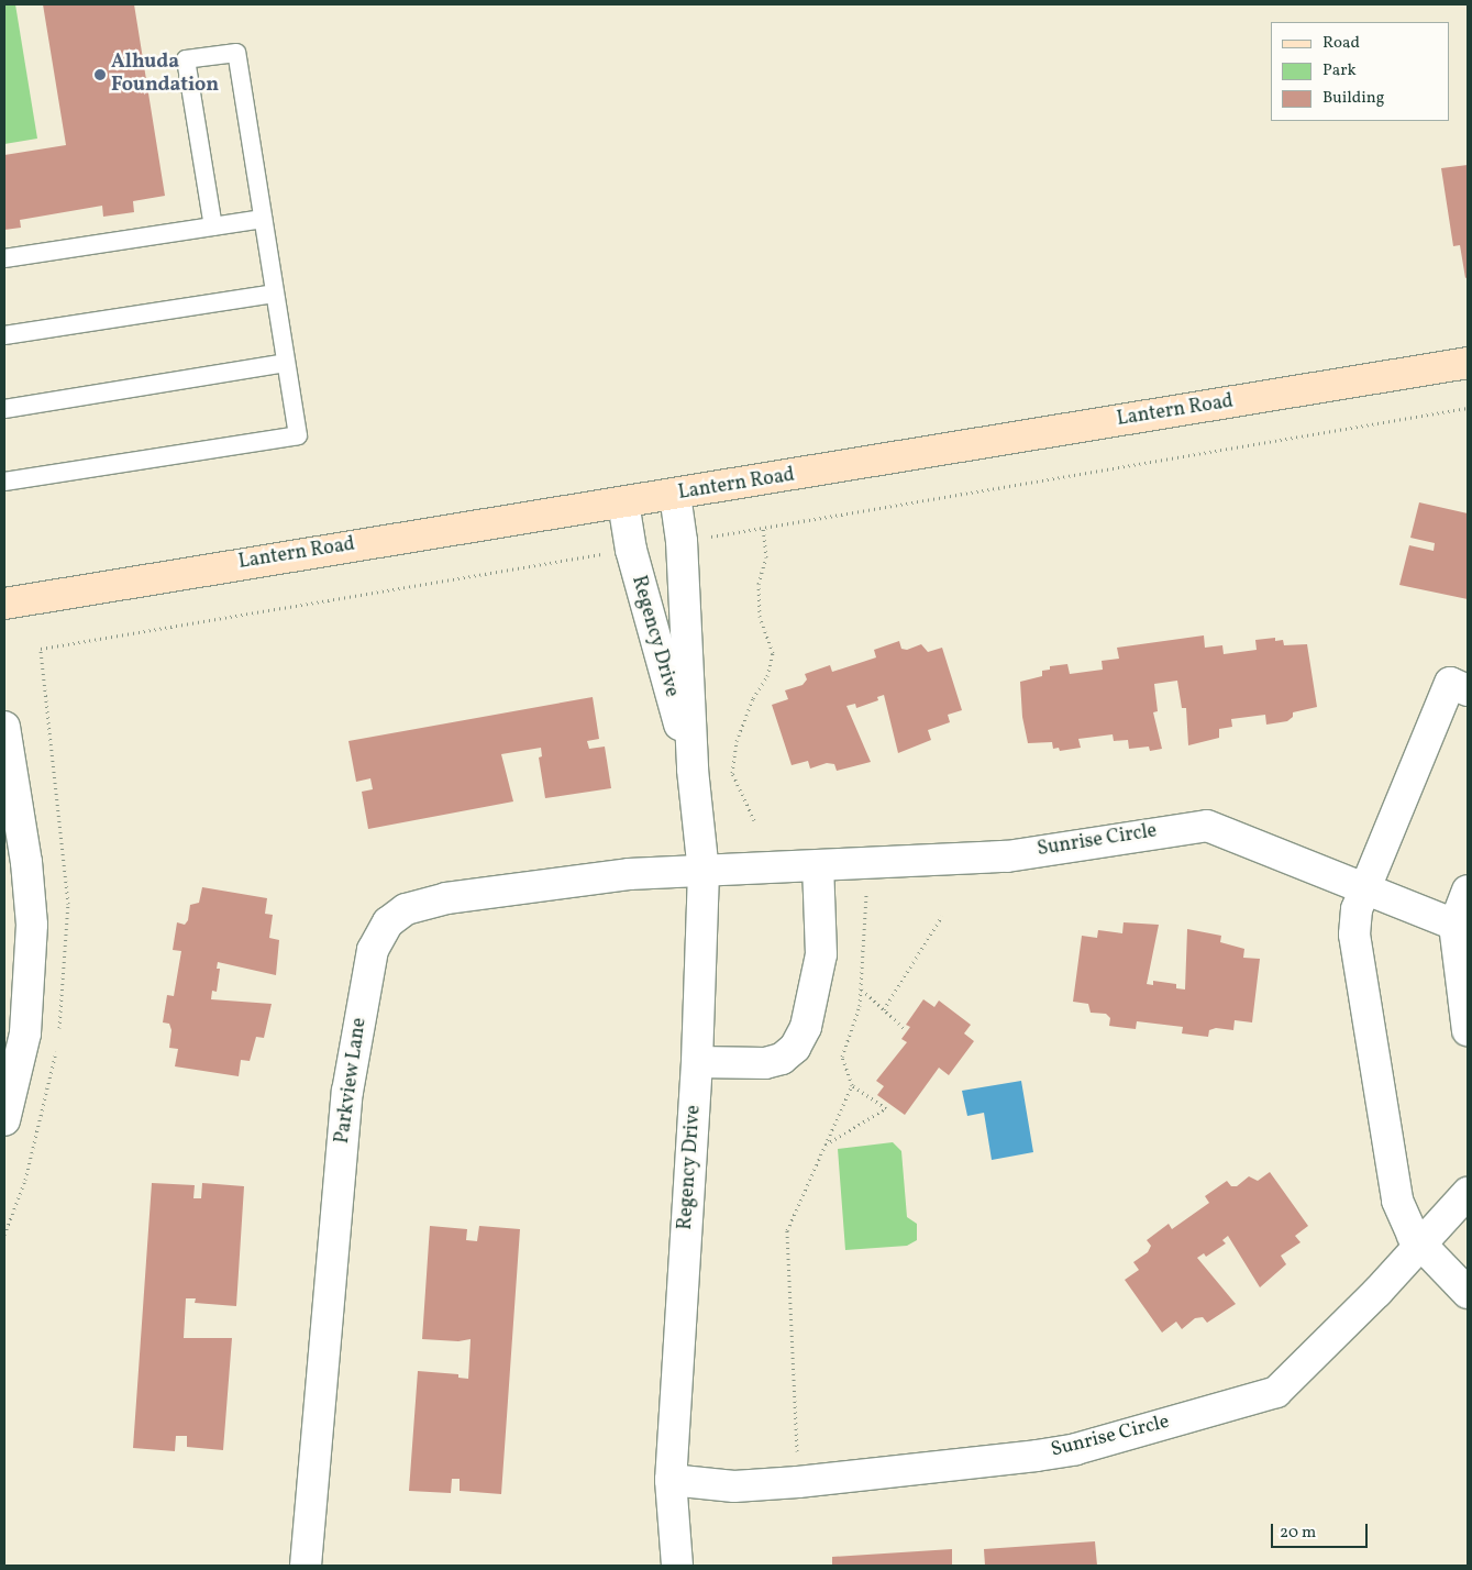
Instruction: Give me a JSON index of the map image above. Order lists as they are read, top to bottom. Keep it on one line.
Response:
{"streets":{"street":["Lantern Road","Regency Drive","Sunrise Circle","Parkview Lane"]},"crossings":[["Lantern Road","Regency Drive"],["Regency Drive","Sunrise Circle"],["Regency Drive","Parkview Lane"],["Sunrise Circle","Parkview Lane"]],"places":["Alhuda Foundation"],"legend":["Road","Park","Building"],"scale_bar":"20 m"}
